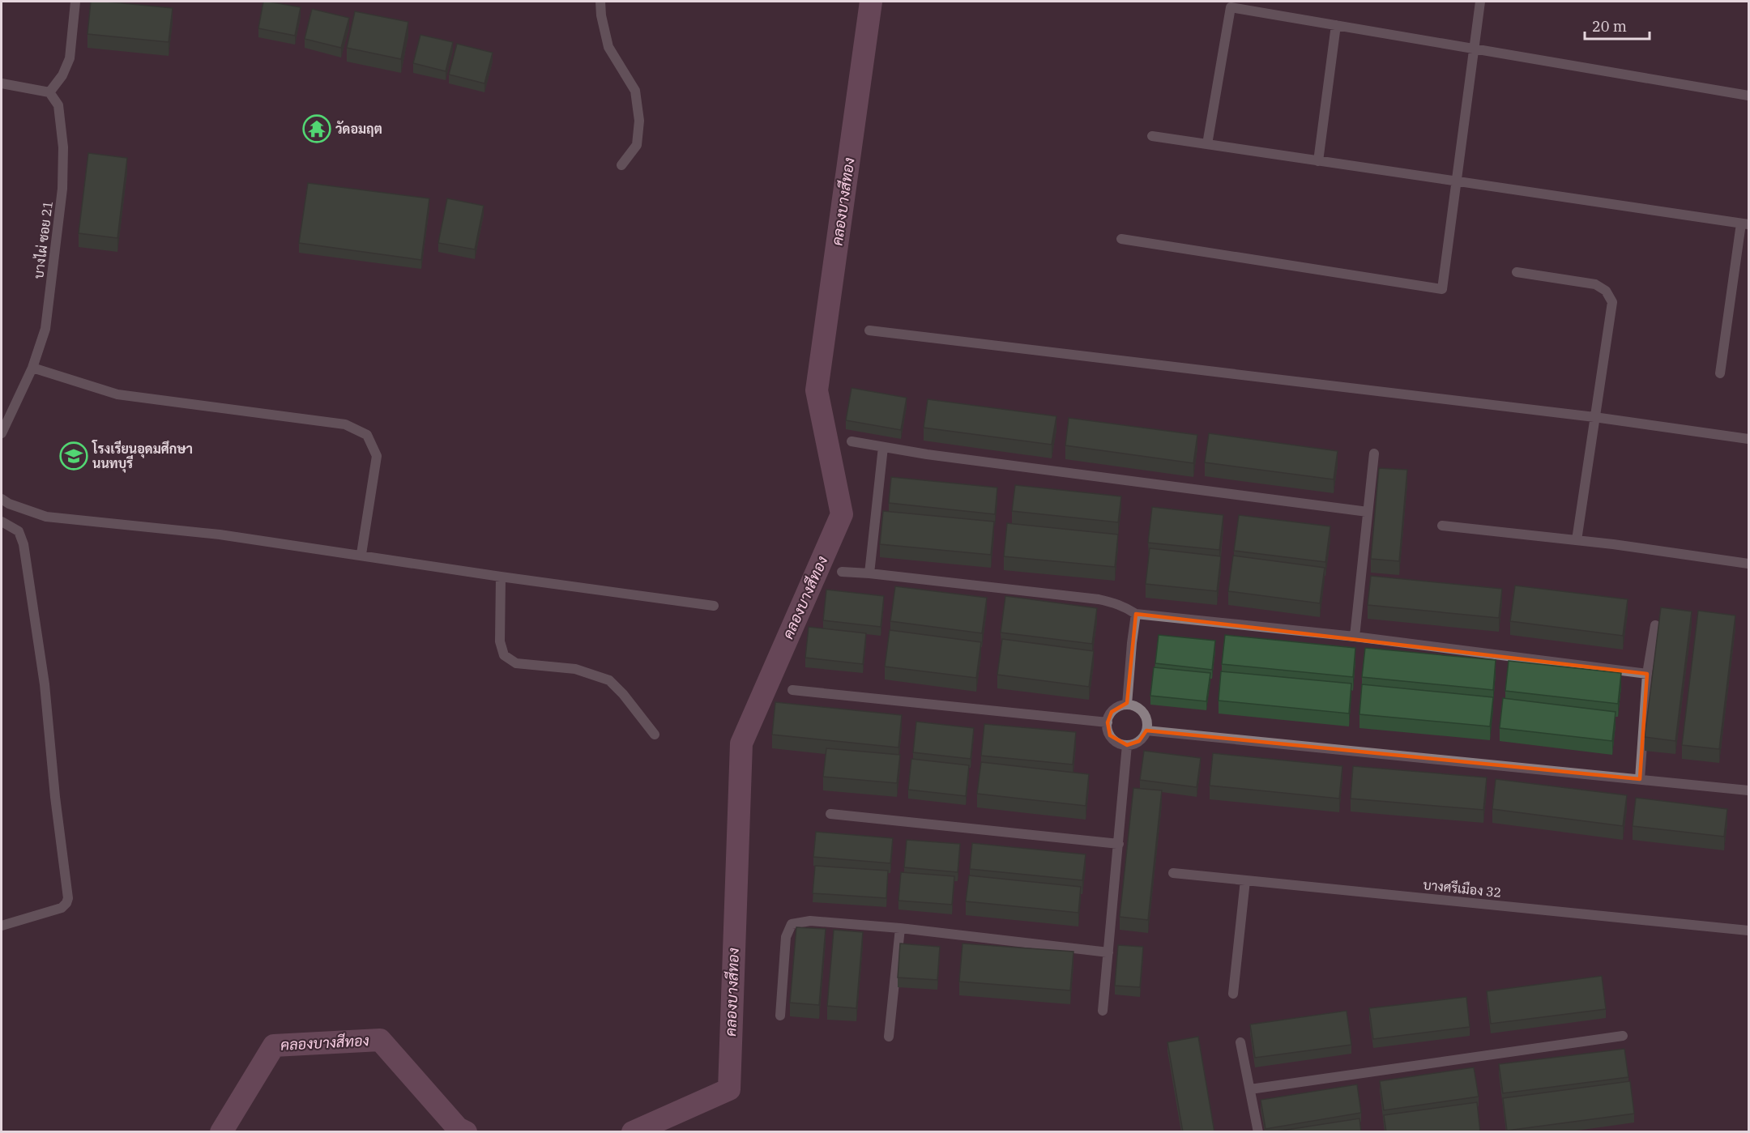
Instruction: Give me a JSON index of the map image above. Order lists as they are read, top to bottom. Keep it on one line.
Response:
{"streets":{"street":["บางไผ่ ซอย 21","บางศรีเมือง 32"]},"water":["คลองบางสีทอง"],"places":{"temple":["วัดอมฤต"],"school or university":["โรงเรียนอุดมศึกษา นนทบุรี"]},"scale_bar":"20 m"}
